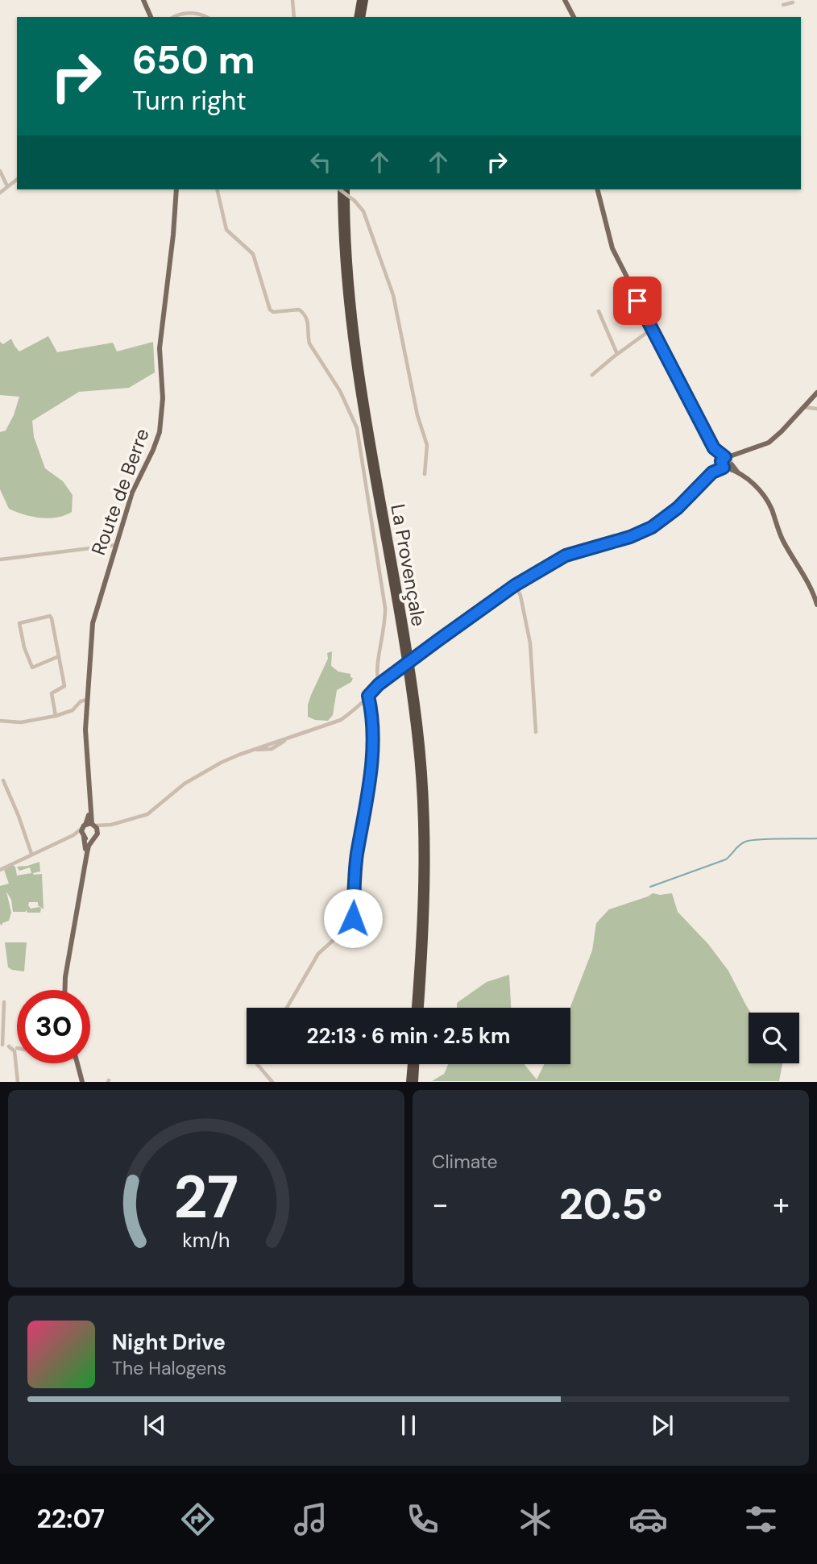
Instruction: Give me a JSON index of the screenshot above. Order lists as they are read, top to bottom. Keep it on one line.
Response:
{"streets":{"highway":["La Provençale"],"main road":["Route de Berre"]},"page":{"turn":["650 m","Turn right"],"limit":"30","trip":"22:13 · 6 min · 2.5 km","tile":"Climate","heat":["−","20.5°","+"],"song":["Night Drive","The Halogens"],"tabs":"22:07","gauge":["27","km/h"]}}
